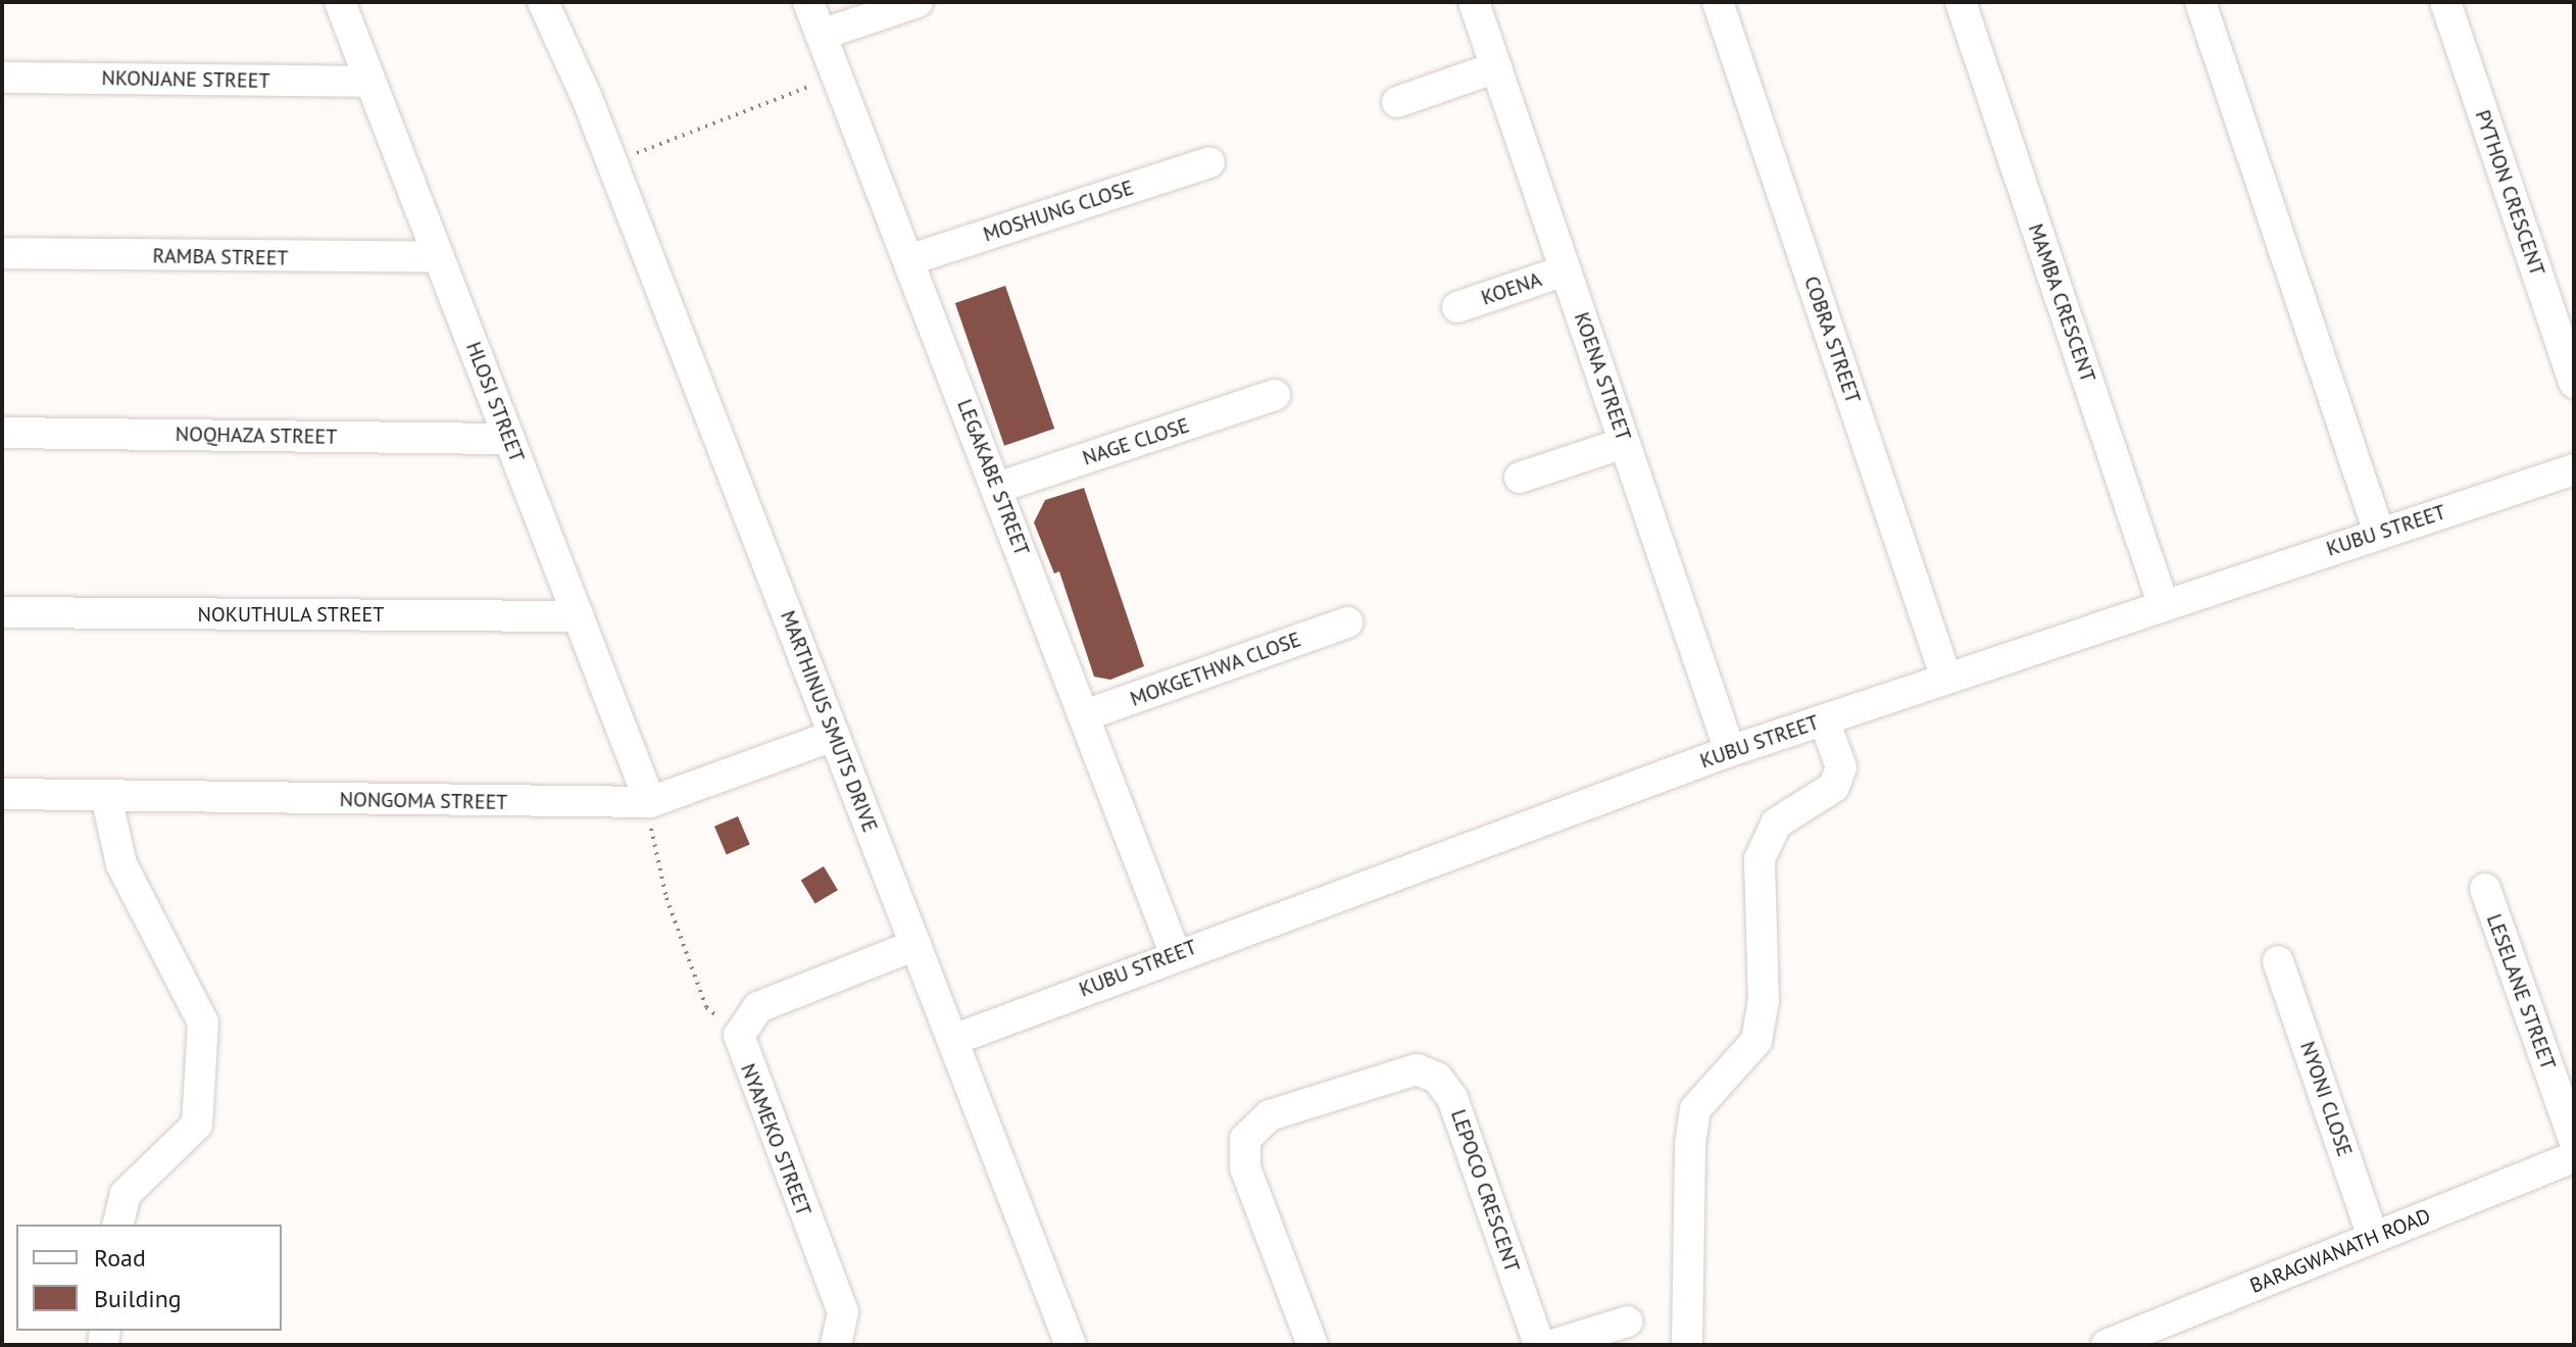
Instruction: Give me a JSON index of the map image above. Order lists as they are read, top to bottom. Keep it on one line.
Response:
{"streets":{"street":["NKONJANE STREET","PYTHON CRESCENT","MOSHUNG CLOSE","RAMBA STREET","KOENA","MAMBA CRESCENT","COBRA STREET","KOENA STREET","HLOSI STREET","NOQHAZA STREET","NAGE CLOSE","LEGAKABE STREET","KUBU STREET","NOKUTHULA STREET","MOKGETHWA CLOSE","MARTHINUS SMUTS DRIVE","NONGOMA STREET","LESELANE STREET","NYONI CLOSE","NYAMEKO STREET","LEPOCO CRESCENT","BARAGWANATH ROAD"]},"crossings":[["NKONJANE STREET","HLOSI STREET"],["MOSHUNG CLOSE","LEGAKABE STREET"],["RAMBA STREET","HLOSI STREET"],["KOENA","KOENA STREET"],["MAMBA CRESCENT","KUBU STREET"],["COBRA STREET","KUBU STREET"],["KOENA STREET","KUBU STREET"],["HLOSI STREET","NOQHAZA STREET"],["HLOSI STREET","NOKUTHULA STREET"],["HLOSI STREET","NONGOMA STREET"],["NAGE CLOSE","LEGAKABE STREET"],["LEGAKABE STREET","KUBU STREET"],["LEGAKABE STREET","MOKGETHWA CLOSE"],["KUBU STREET","MARTHINUS SMUTS DRIVE"],["MARTHINUS SMUTS DRIVE","NONGOMA STREET"],["MARTHINUS SMUTS DRIVE","NYAMEKO STREET"],["NYONI CLOSE","BARAGWANATH ROAD"]],"legend":["Road","Building"]}
